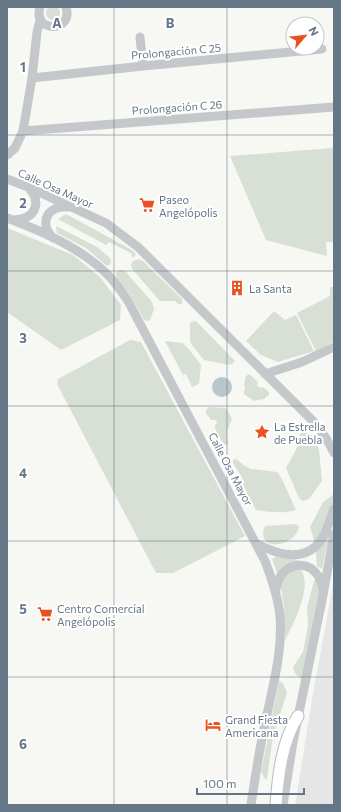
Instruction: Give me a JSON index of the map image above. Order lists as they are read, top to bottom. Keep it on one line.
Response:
{"streets":{"street":["Prolongación C 25","Prolongación C 26","Calle Osa Mayor"]},"places":{"supermarket":["Paseo Angelópolis","Centro Comercial Angelópolis"],"building":["La Santa"],"place":["La Estrella de Puebla"],"hotel":["Grand Fiesta Americana"]},"scale_bar":"100 m","north":"top right","grid":{"columns":["A","B"],"rows":["1","2","3","4","5","6"]}}
